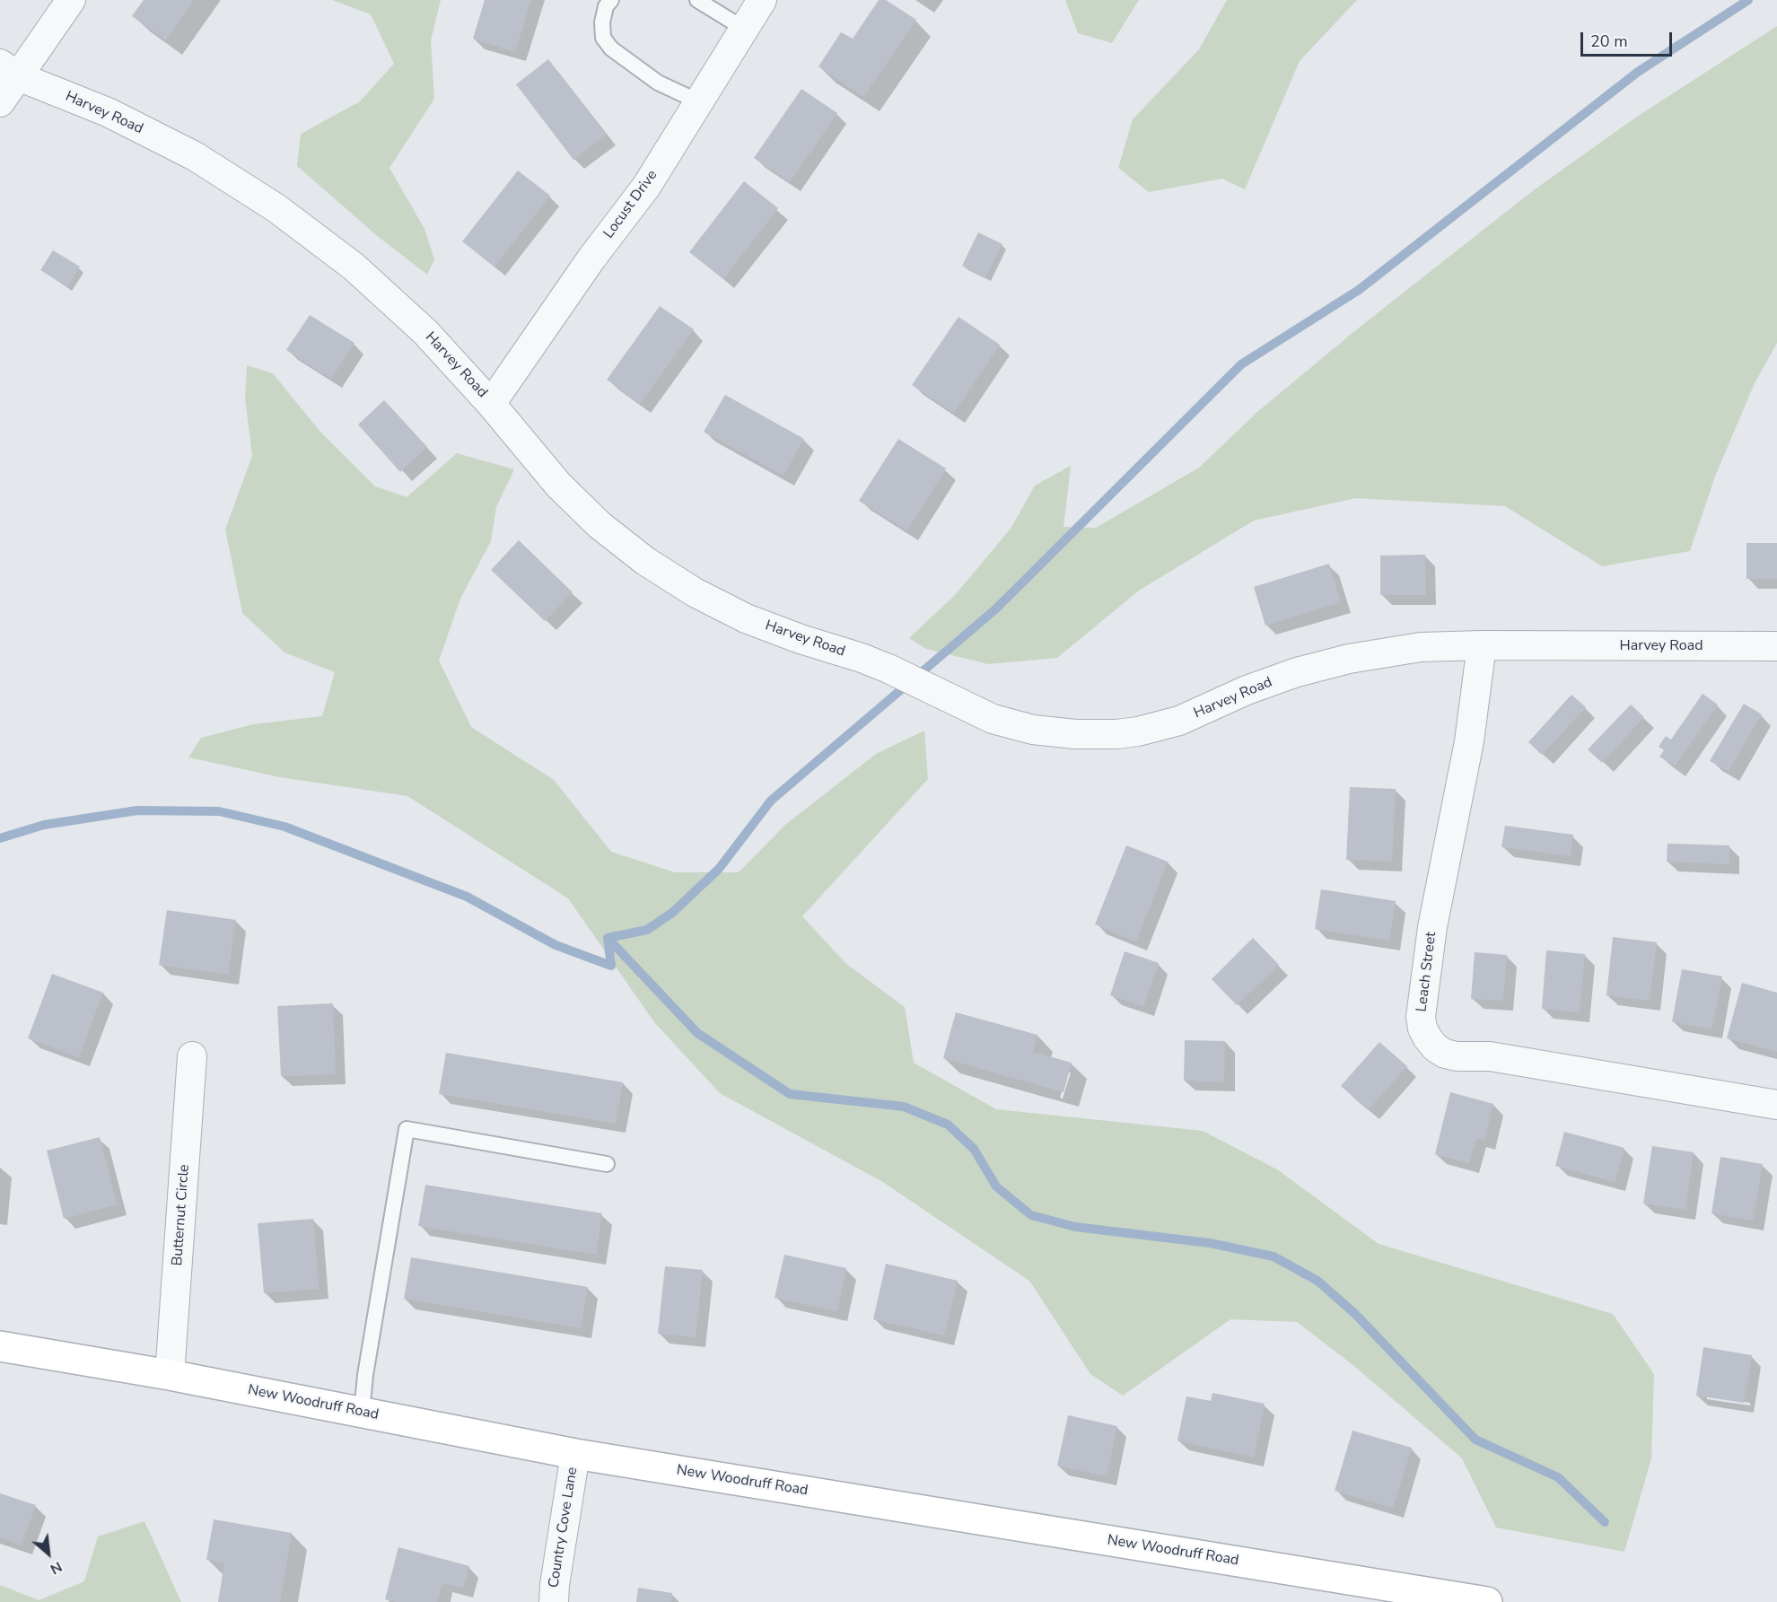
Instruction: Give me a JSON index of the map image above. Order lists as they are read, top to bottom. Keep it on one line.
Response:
{"streets":{"main road":["New Woodruff Road"],"street":["Harvey Road","Locust Drive","Leach Street","Butternut Circle","Country Cove Lane"]},"crossings":[["Harvey Road","Locust Drive"],["Harvey Road","Leach Street"],["Butternut Circle","New Woodruff Road"],["New Woodruff Road","Country Cove Lane"]],"scale_bar":"20 m","north":"bottom right"}
